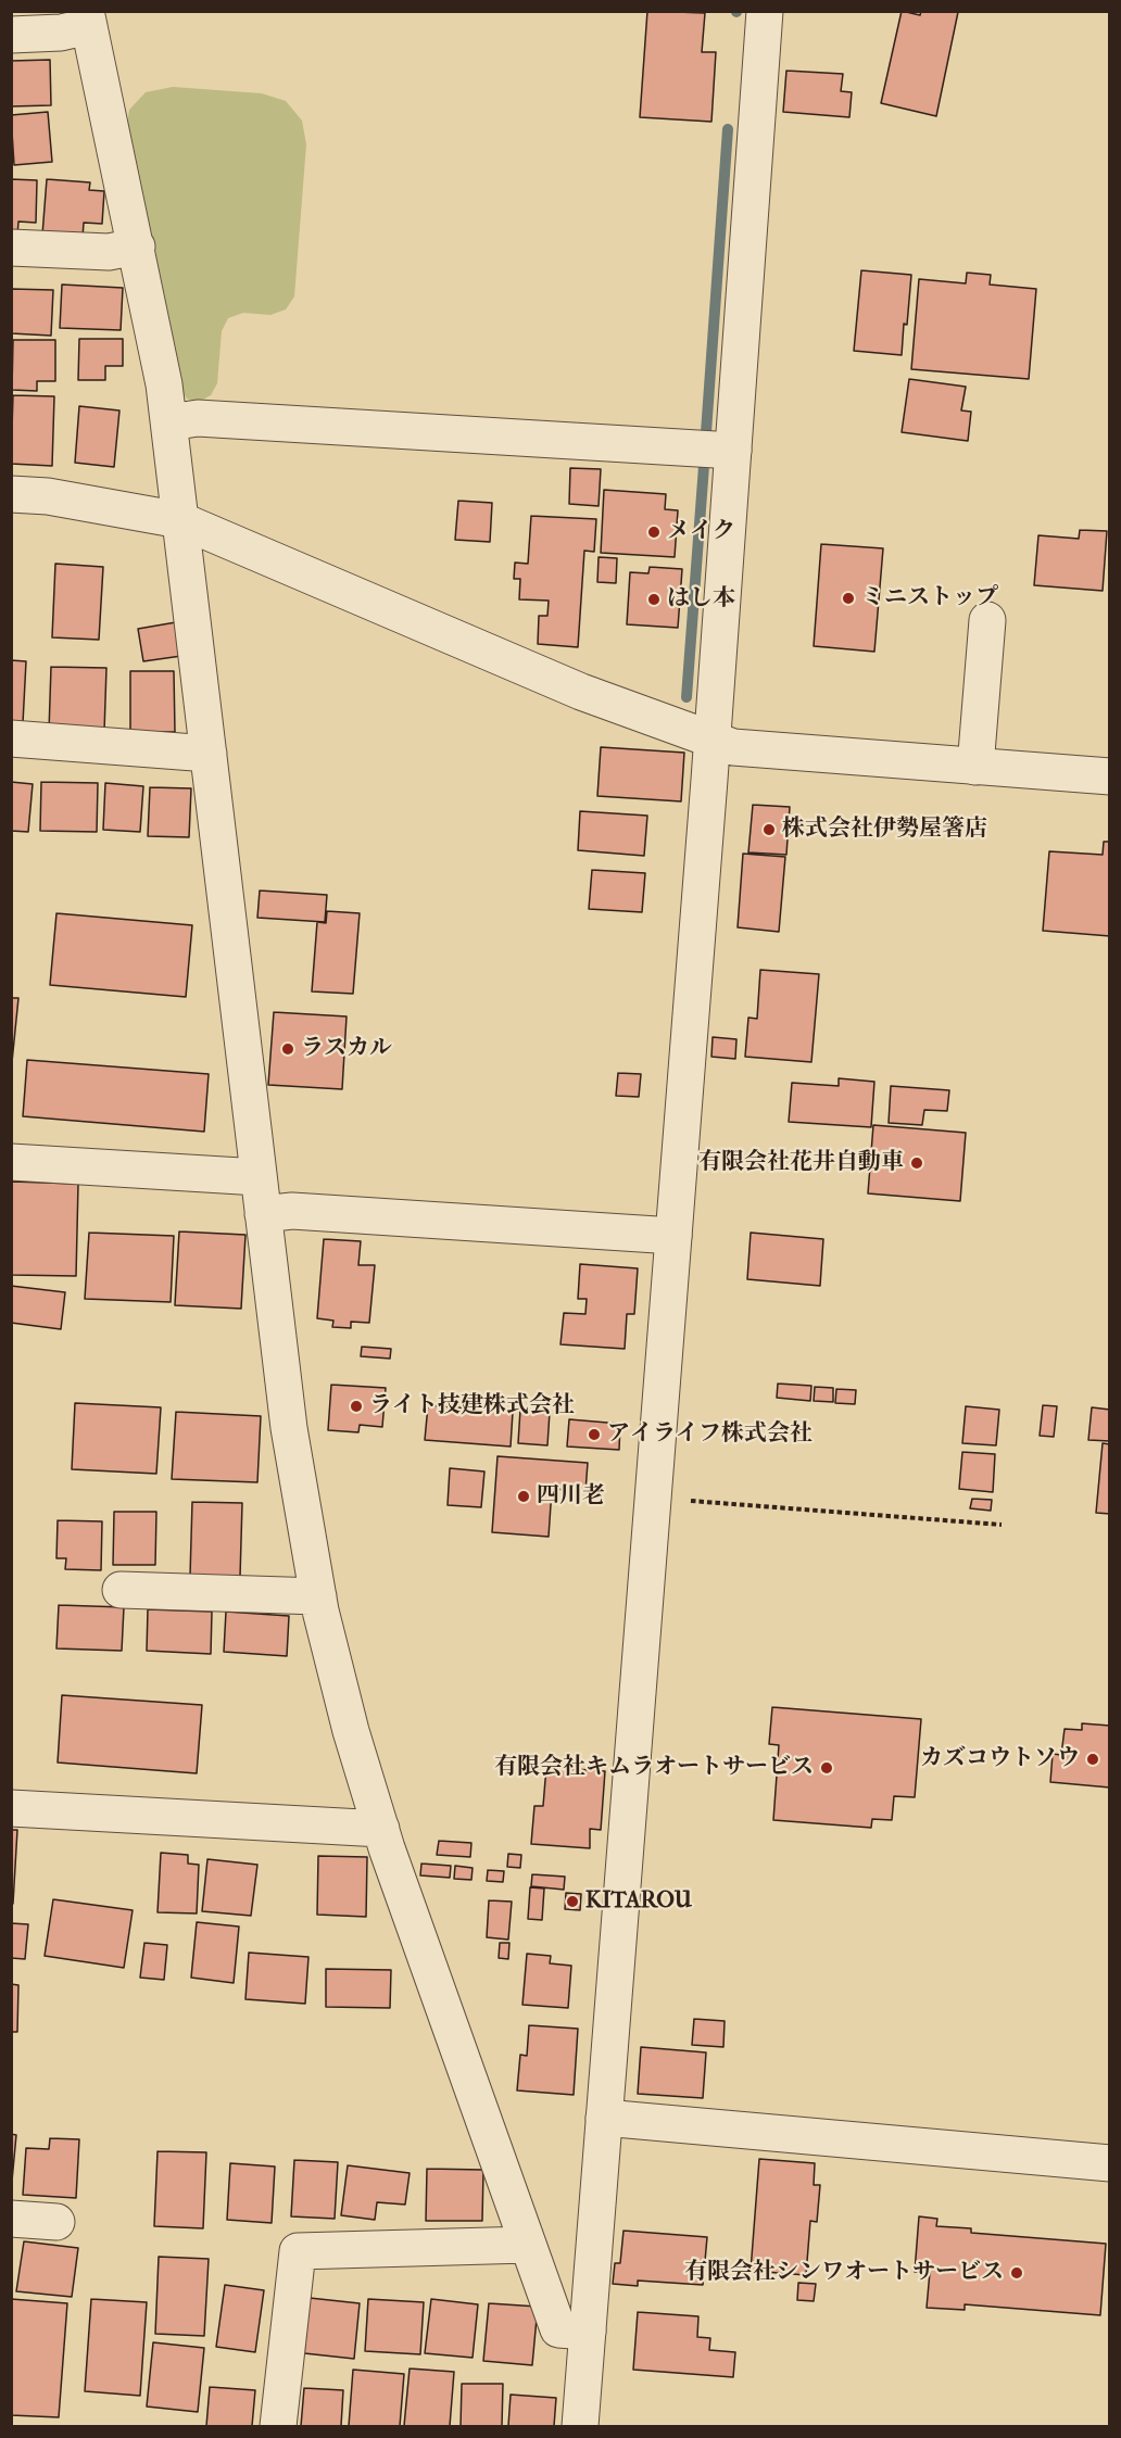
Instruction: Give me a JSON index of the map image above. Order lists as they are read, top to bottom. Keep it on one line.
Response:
{"places":["メイク","ミニストップ","はし本","株式会社伊勢屋箸店","ラスカル","有限会社花井自動車","ライト技建株式会社","アイライフ株式会社","四川老","カズコウトソウ","有限会社キムラオートサービス","KITAROU","有限会社シンワオートサービス"]}
